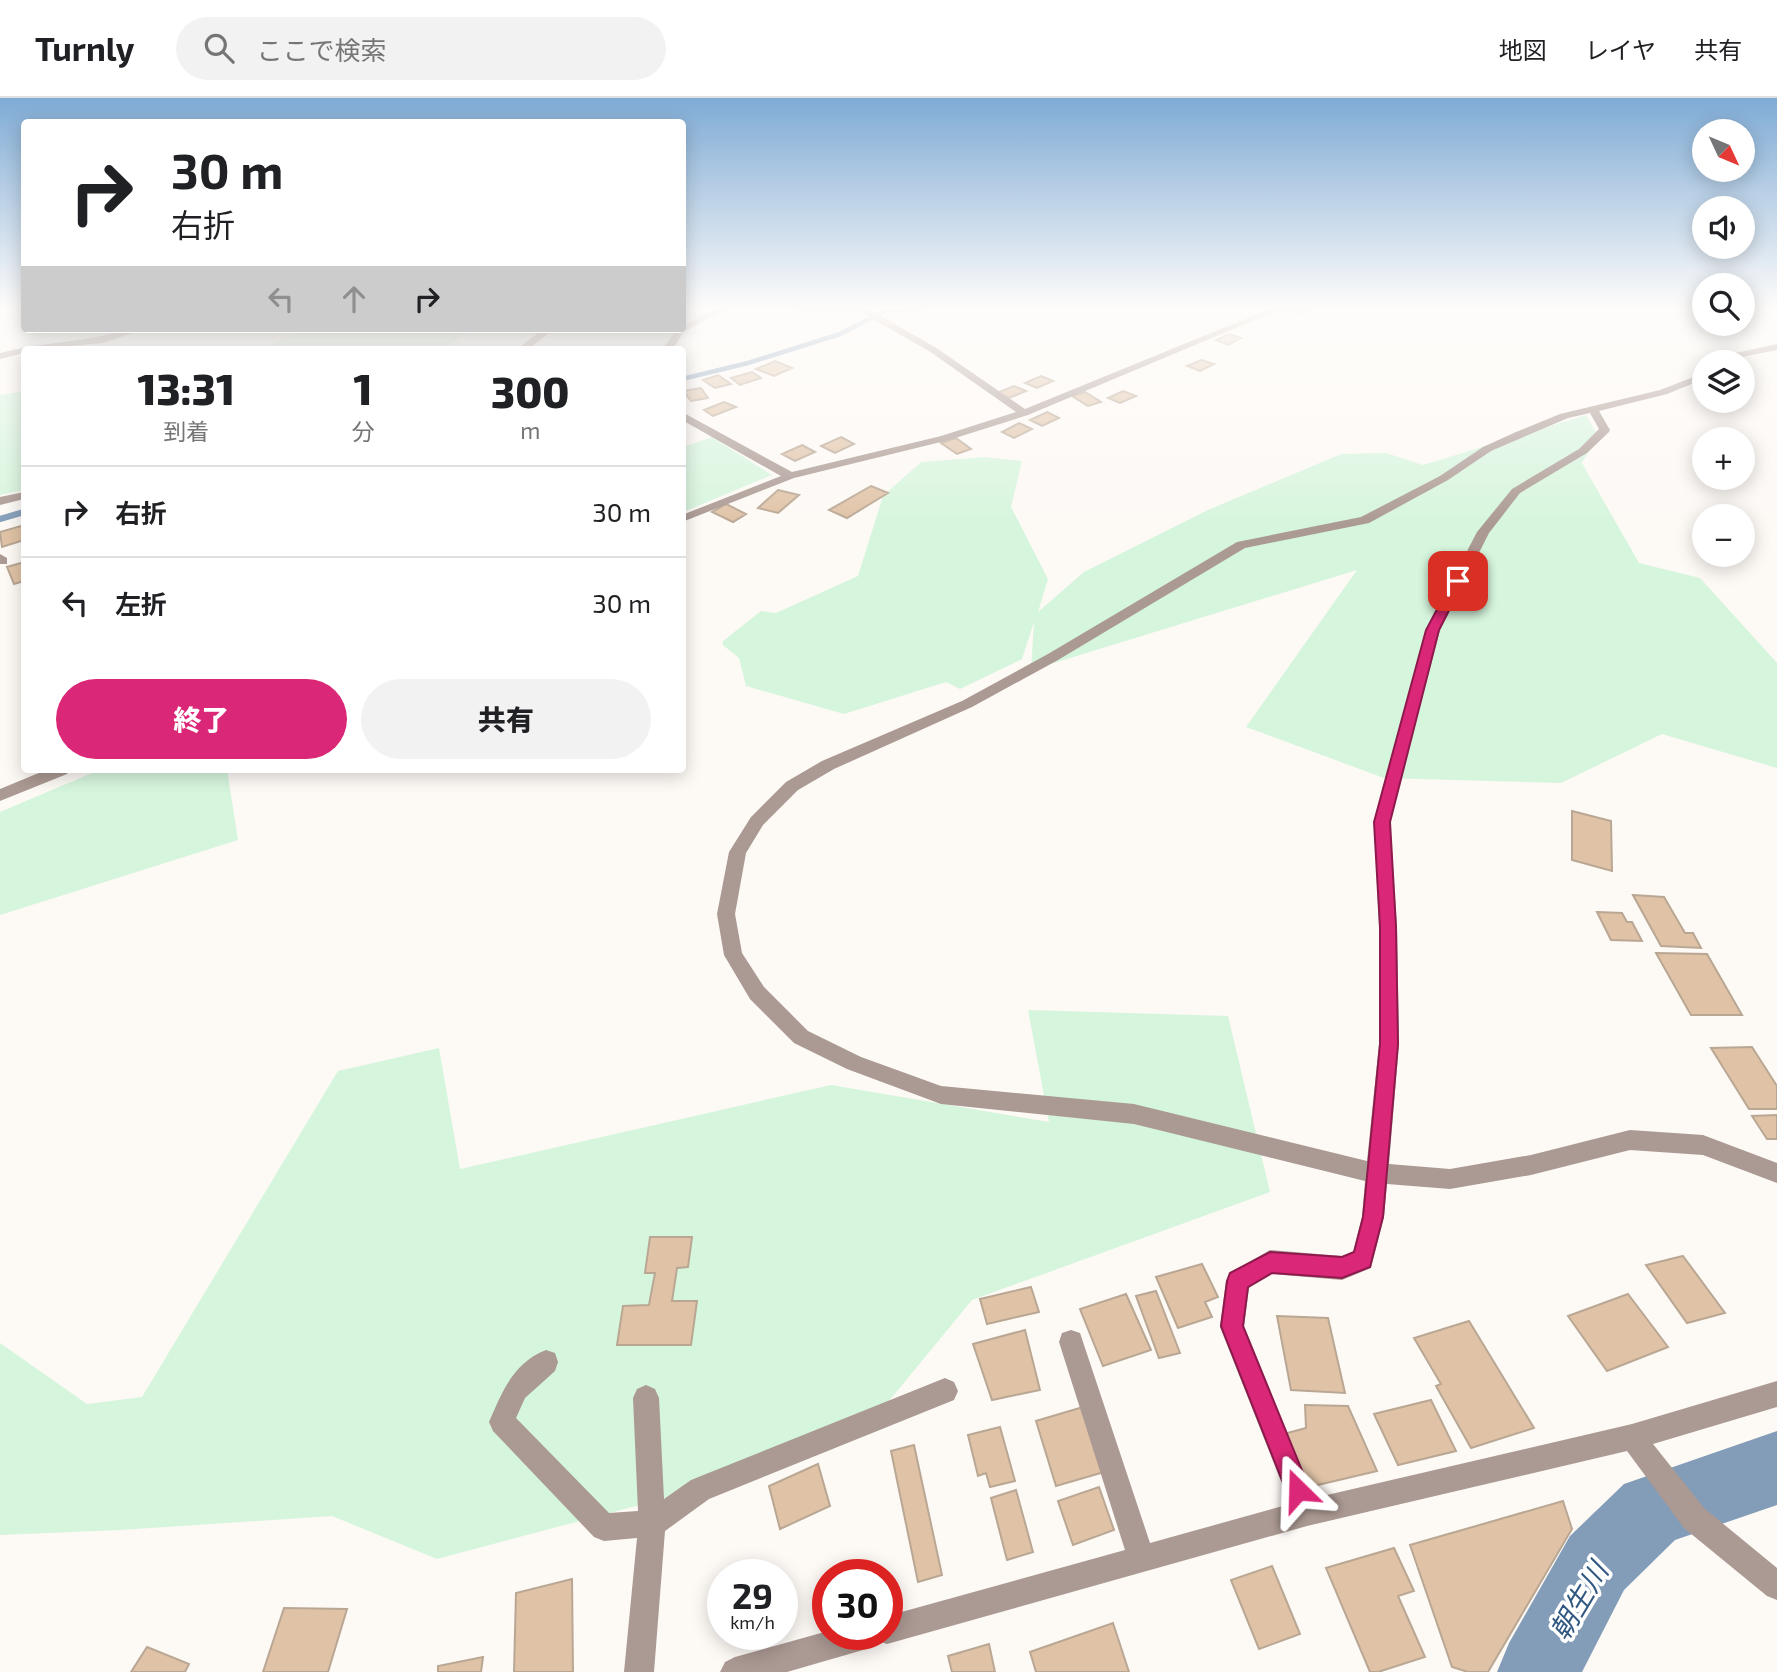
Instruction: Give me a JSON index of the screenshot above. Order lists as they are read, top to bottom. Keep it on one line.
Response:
{"water":["朝生川"],"north":"bottom right","page":{"header":"Turnly","search":"ここで検索","nav":["地図","レイヤ","共有"],"map_buttons":["+","−"],"turn":["30 m","右折"],"eta":["13:31","到着","1","分","300","m"],"list":[{"name":"右折","value":"30 m"},{"name":"左折","value":"30 m"}],"buttons":["終了","共有"],"speed":"29 km/h","limit":"30"}}
